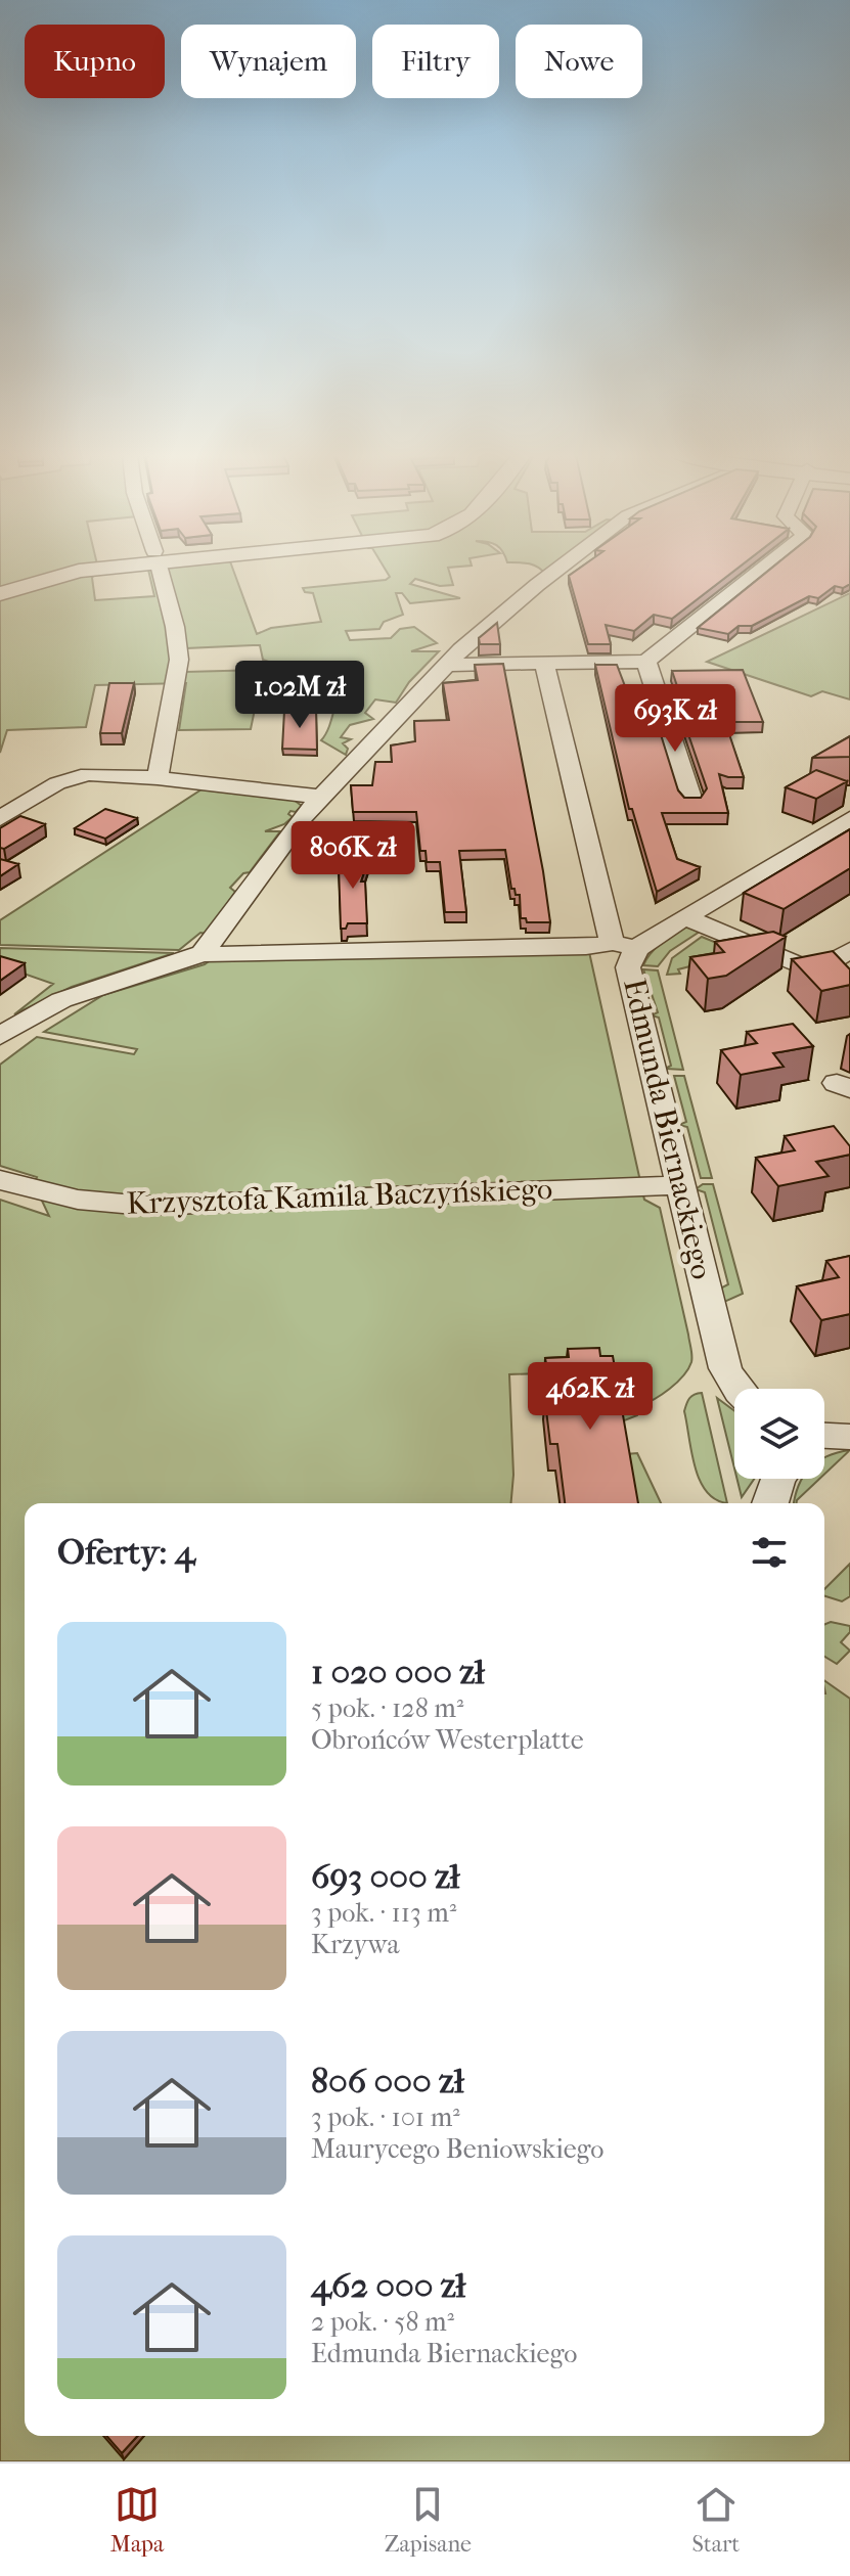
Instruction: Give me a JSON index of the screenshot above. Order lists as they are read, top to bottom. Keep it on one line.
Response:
{"streets":{"street":["Edmunda Biernackiego","Krzysztofa Kamila Baczyńskiego"]},"crossings":[["Edmunda Biernackiego","Krzysztofa Kamila Baczyńskiego"]],"page":{"chip":["Kupno","Wynajem","Filtry","Nowe"],"price":["1.02M zł","693K zł","806K zł","462K zł"],"heading":"Oferty: 4","list":[{"name":"1 020 000 zł","note":"5 pok. · 128 m² · Obrońców Westerplatte"},{"name":"693 000 zł","note":"3 pok. · 113 m² · Krzywa"},{"name":"806 000 zł","note":"3 pok. · 101 m² · Maurycego Beniowskiego"},{"name":"462 000 zł","note":"2 pok. · 58 m² · Edmunda Biernackiego"}],"tabs":["Mapa","Zapisane","Start"]}}
